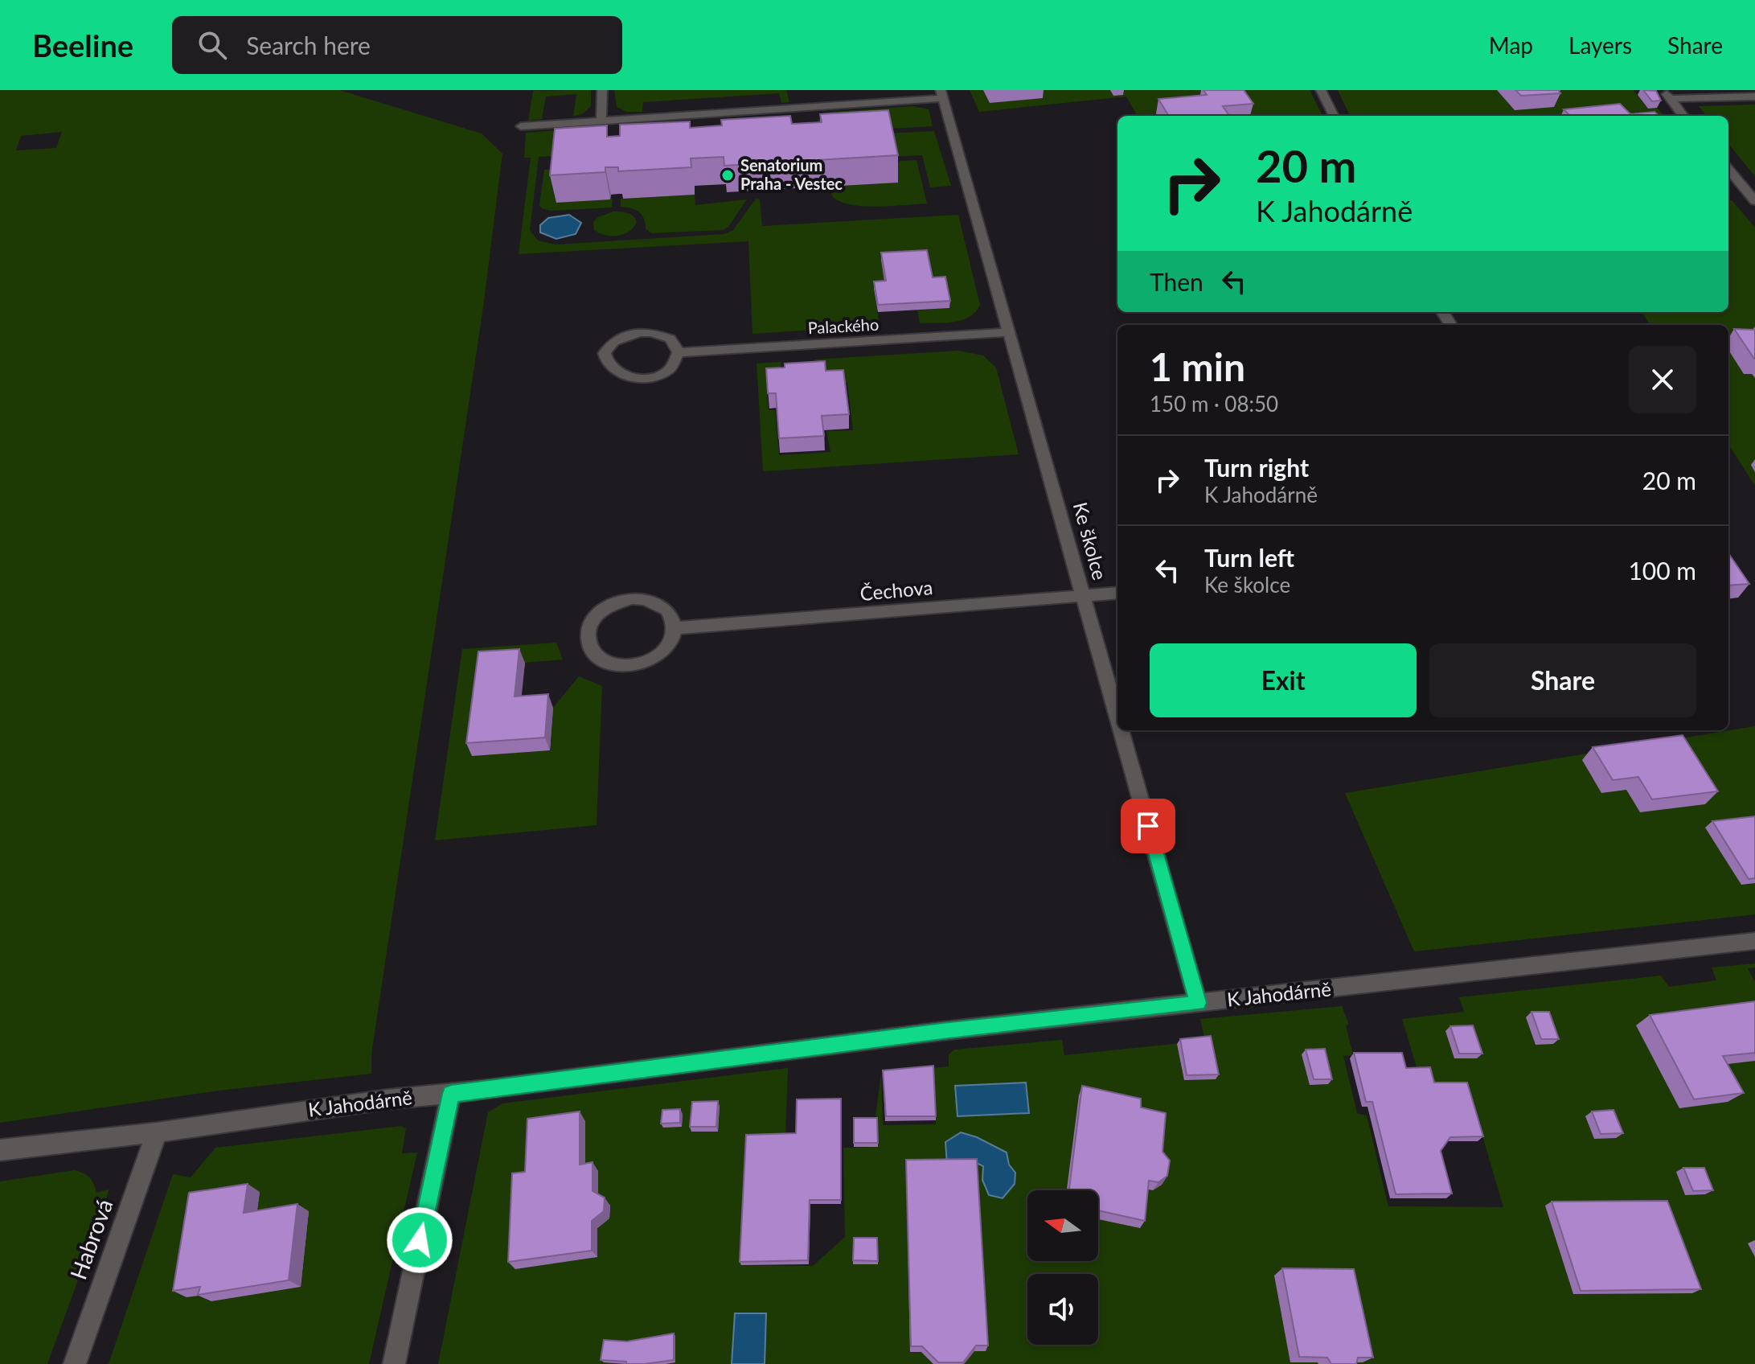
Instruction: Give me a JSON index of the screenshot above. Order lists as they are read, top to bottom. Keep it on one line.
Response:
{"streets":{"street":["Palackého","Ke školce","Čechova","K Jahodárně","Habrová"]},"crossings":[["Palackého","Ke školce"],["Ke školce","Čechova"],["Ke školce","K Jahodárně"],["K Jahodárně","Habrová"]],"places":["Senatorium Praha - Vestec"],"north":"left","page":{"header":"Beeline","search":"Search here","nav":["Map","Layers","Share"],"turn":["20 m","K Jahodárně"],"then":"Then","heading":["1 min","150 m · 08:50"],"list":[{"name":"Turn right","note":"K Jahodárně","value":"20 m"},{"name":"Turn left","note":"Ke školce","value":"100 m"}],"buttons":["Exit","Share"]}}
